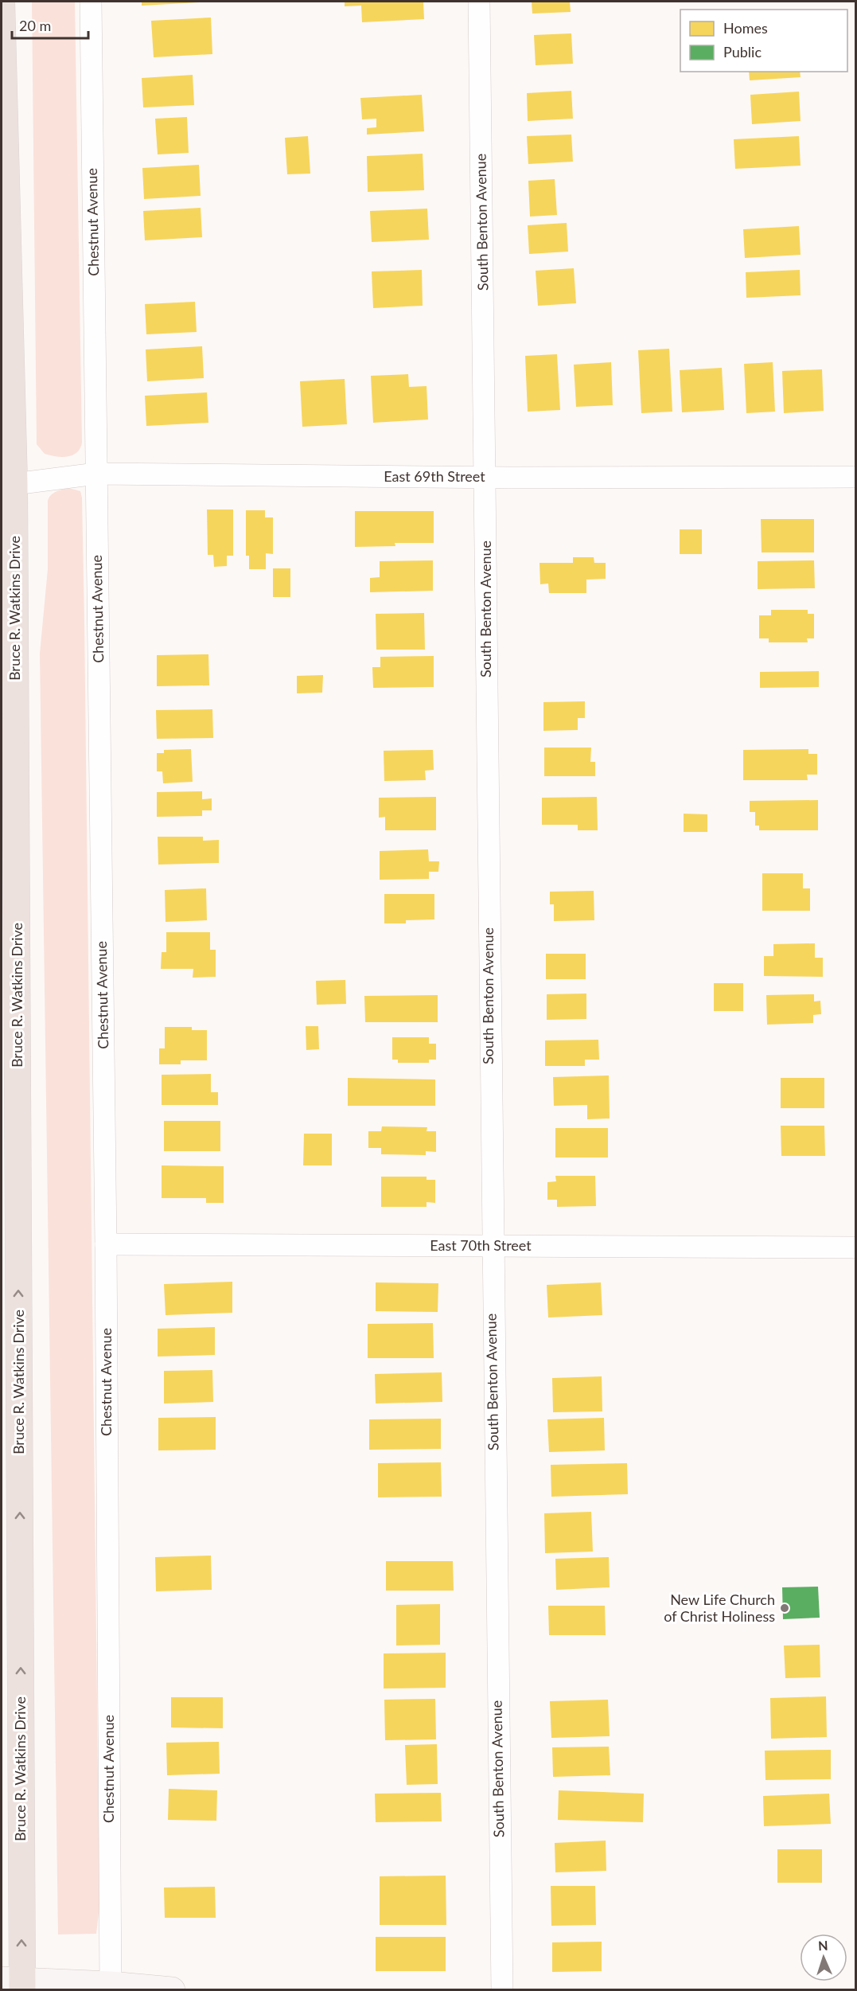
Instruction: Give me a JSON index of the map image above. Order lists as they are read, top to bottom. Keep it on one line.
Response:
{"streets":{"highway":["Bruce R. Watkins Drive"],"street":["Chestnut Avenue","South Benton Avenue","East 69th Street","East 70th Street"]},"crossings":[["Chestnut Avenue","East 69th Street"],["Chestnut Avenue","East 70th Street"],["South Benton Avenue","East 69th Street"],["South Benton Avenue","East 70th Street"],["East 69th Street","Bruce R. Watkins Drive"]],"one_way":["Bruce R. Watkins Drive"],"places":["New Life Church of Christ Holiness"],"legend":["Homes","Public"],"scale_bar":"20 m","north":"top"}
